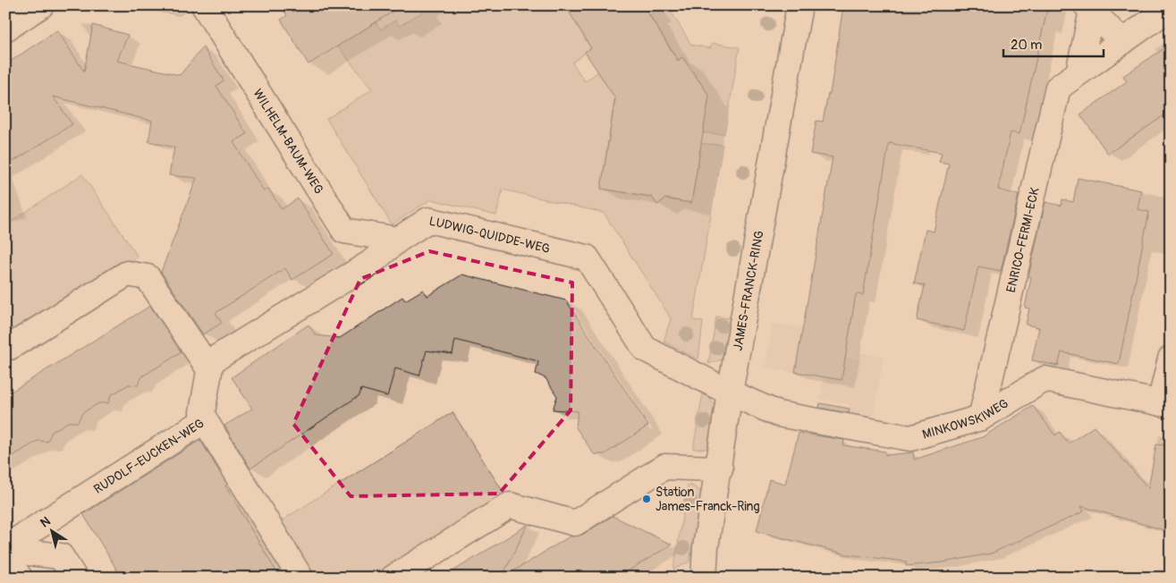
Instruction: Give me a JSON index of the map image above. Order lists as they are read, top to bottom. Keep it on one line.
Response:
{"streets":{"street":["WILHELM-BAUM-WEG","LUDWIG-QUIDDE-WEG","ENRICO-FERMI-ECK","JAMES-FRANCK-RING","MINKOWSKIWEG","RUDOLF-EUCKEN-WEG"]},"crossings":[["WILHELM-BAUM-WEG","LUDWIG-QUIDDE-WEG"],["LUDWIG-QUIDDE-WEG","JAMES-FRANCK-RING"],["LUDWIG-QUIDDE-WEG","MINKOWSKIWEG"],["ENRICO-FERMI-ECK","MINKOWSKIWEG"],["JAMES-FRANCK-RING","MINKOWSKIWEG"]],"places":["Station James-Franck-Ring"],"scale_bar":"20 m","north":"top left"}
